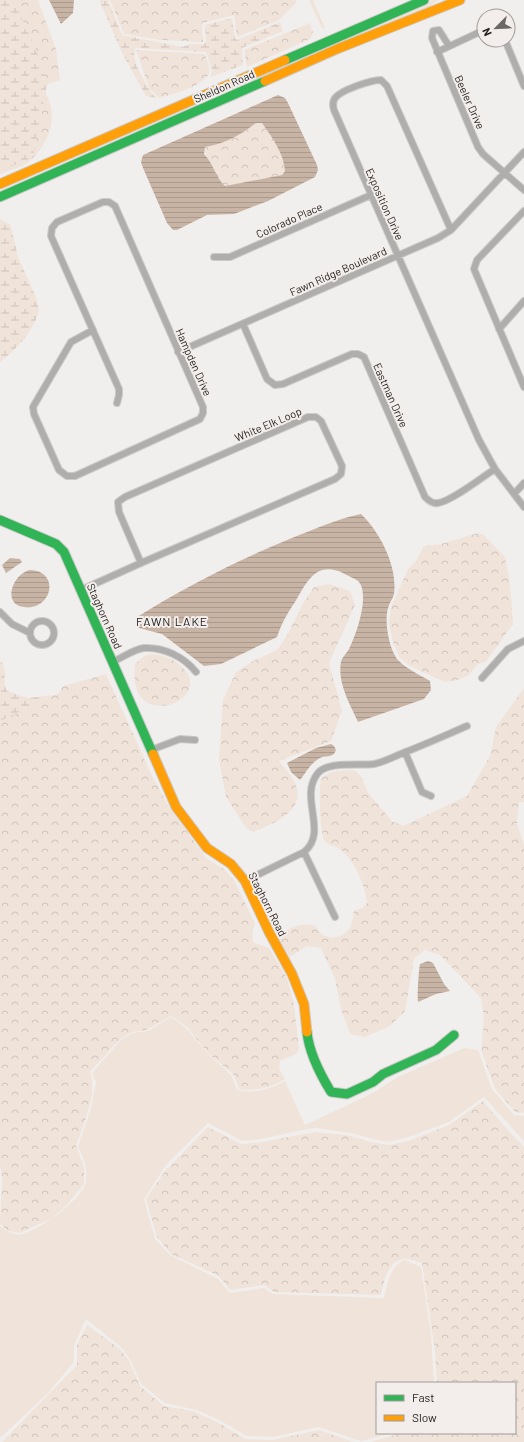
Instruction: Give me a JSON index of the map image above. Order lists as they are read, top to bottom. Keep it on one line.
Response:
{"streets":{"main road":["Sheldon Road","Staghorn Road"],"street":["Beeler Drive","Exposition Drive","Colorado Place","Fawn Ridge Boulevard","Hampden Drive","Eastman Drive","White Elk Loop"]},"crossings":[["Beeler Drive","Fawn Ridge Boulevard"],["Exposition Drive","Colorado Place"],["Exposition Drive","Fawn Ridge Boulevard"],["Exposition Drive","Eastman Drive"],["Fawn Ridge Boulevard","Hampden Drive"],["Fawn Ridge Boulevard","Eastman Drive"],["White Elk Loop","Staghorn Road"]],"districts":["FAWN LAKE"],"legend":["Fast","Slow"],"north":"bottom left"}
